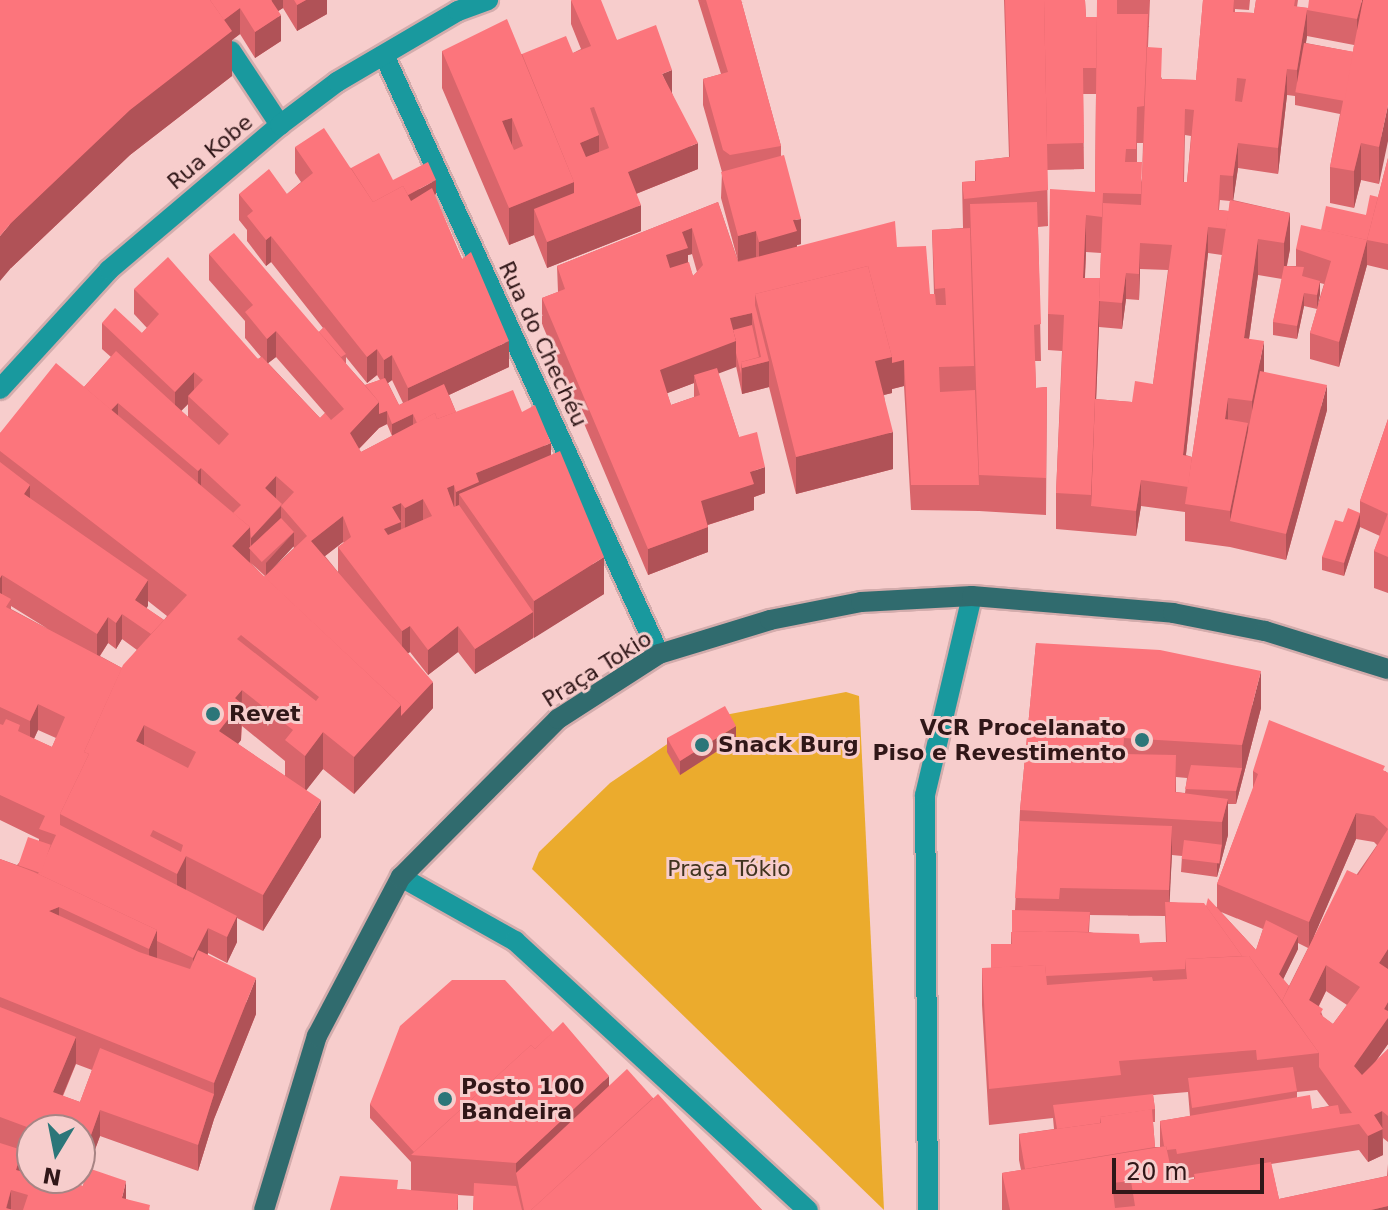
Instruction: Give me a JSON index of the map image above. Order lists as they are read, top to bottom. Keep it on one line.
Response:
{"streets":{"main road":["Praça Tokio"],"street":["Rua Kobe","Rua do Chechéu"]},"crossings":[["Rua Kobe","Rua do Chechéu"],["Rua do Chechéu","Praça Tokio"]],"parks":["Praça Tókio"],"places":["Revet","VCR Procelanato Piso e Revestimento","Snack Burg","Posto 100 Bandeira"],"scale_bar":"20 m","north":"bottom"}
